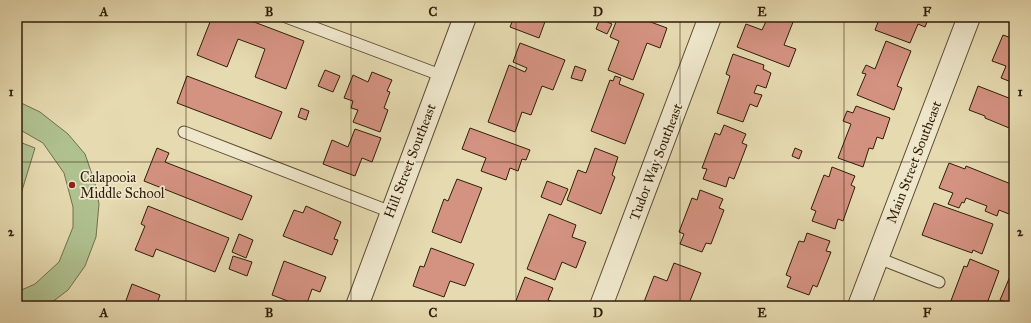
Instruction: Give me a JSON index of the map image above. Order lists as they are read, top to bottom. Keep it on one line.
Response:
{"streets":{"street":["Hill Street Southeast","Tudor Way Southeast","Main Street Southeast"]},"places":["Calapooia Middle School"],"grid":{"columns":["A","B","C","D","E","F"],"rows":["1","2"]}}
